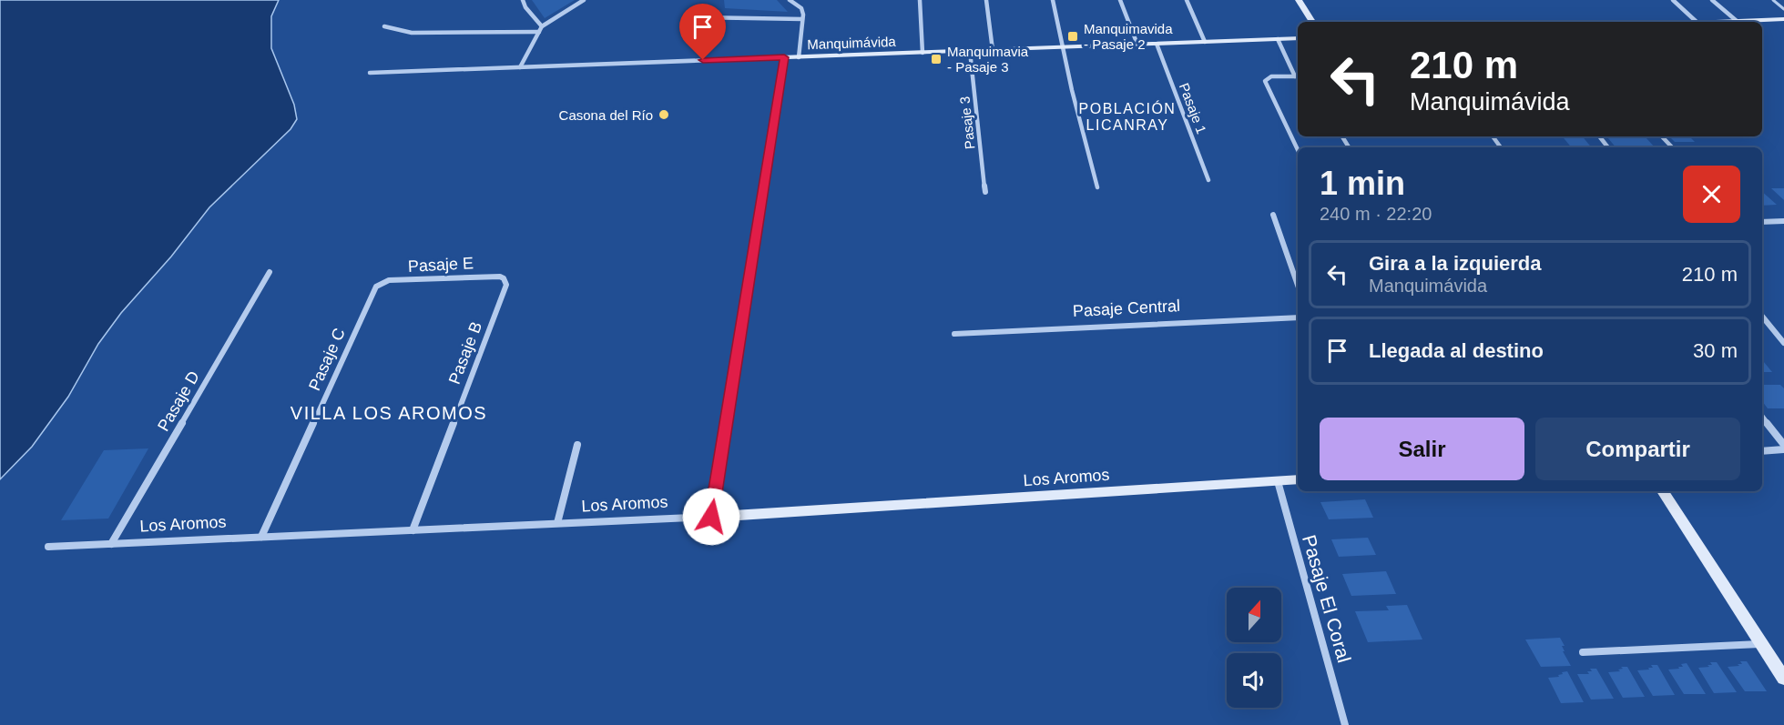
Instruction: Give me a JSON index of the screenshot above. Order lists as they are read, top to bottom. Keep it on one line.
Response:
{"streets":{"street":["Manquimávida","Pasaje 1","Pasaje 3","Pasaje E","Pasaje Central","Pasaje B","Pasaje C","Pasaje D","Los Aromos","Pasaje El Coral"]},"crossings":[["Manquimávida","Pasaje 1"],["Manquimávida","Pasaje 3"],["Pasaje E","Pasaje B"],["Pasaje E","Pasaje C"],["Pasaje B","Los Aromos"],["Pasaje C","Los Aromos"],["Pasaje D","Los Aromos"],["Los Aromos","Pasaje El Coral"]],"districts":["POBLACIÓN LICANRAY","VILLA LOS AROMOS"],"places":{"transit":["Manquimavida - Pasaje 2","Manquimavia - Pasaje 3"],"other":["Casona del Río"]},"north":"top","page":{"turn":["210 m","Manquimávida"],"heading":["1 min","240 m · 22:20"],"list":[{"name":"Gira a la izquierda","note":"Manquimávida","value":"210 m"},{"name":"Llegada al destino","value":"30 m"}],"buttons":["Salir","Compartir"]}}
